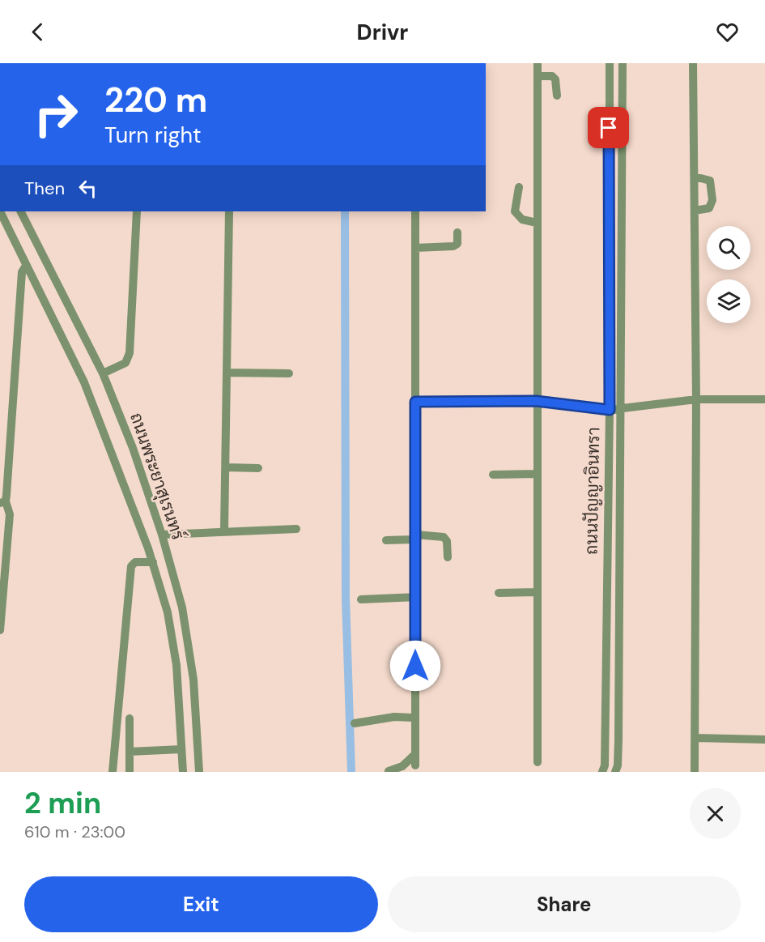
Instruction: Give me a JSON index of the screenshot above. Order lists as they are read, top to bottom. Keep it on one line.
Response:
{"streets":{"street":["ถนนพระยาสุเรนทร์","ถนนปัญญาอินทรา"]},"page":{"header":"Drivr","turn":["220 m","Turn right"],"then":"Then","heading":["2 min","610 m · 23:00"],"buttons":["Exit","Share"]}}
